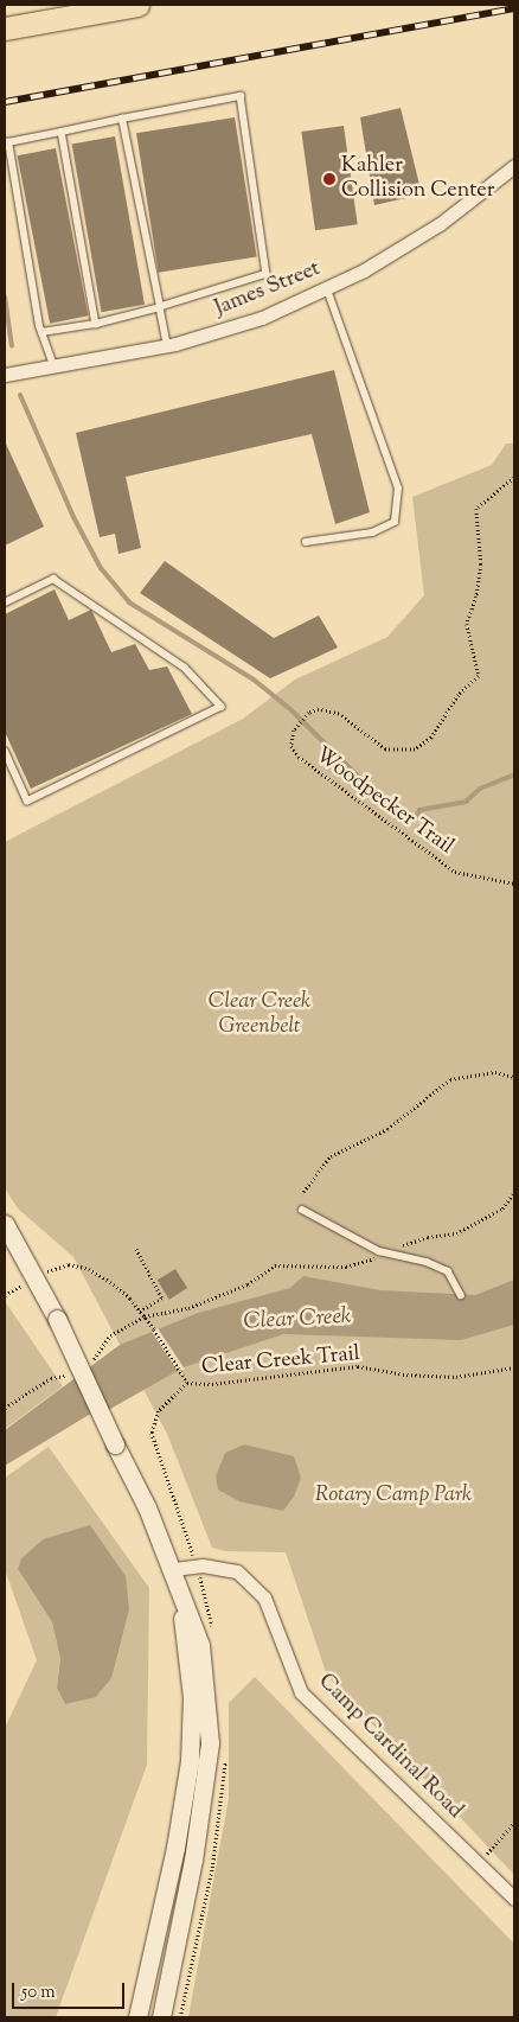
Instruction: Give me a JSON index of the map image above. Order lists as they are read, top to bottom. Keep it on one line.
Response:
{"streets":{"street":["James Street","Camp Cardinal Road"],"path":["Woodpecker Trail","Clear Creek Trail"]},"water":["Clear Creek"],"parks":["Clear Creek Greenbelt","Rotary Camp Park"],"places":["Kahler Collision Center"],"scale_bar":"50 m"}
